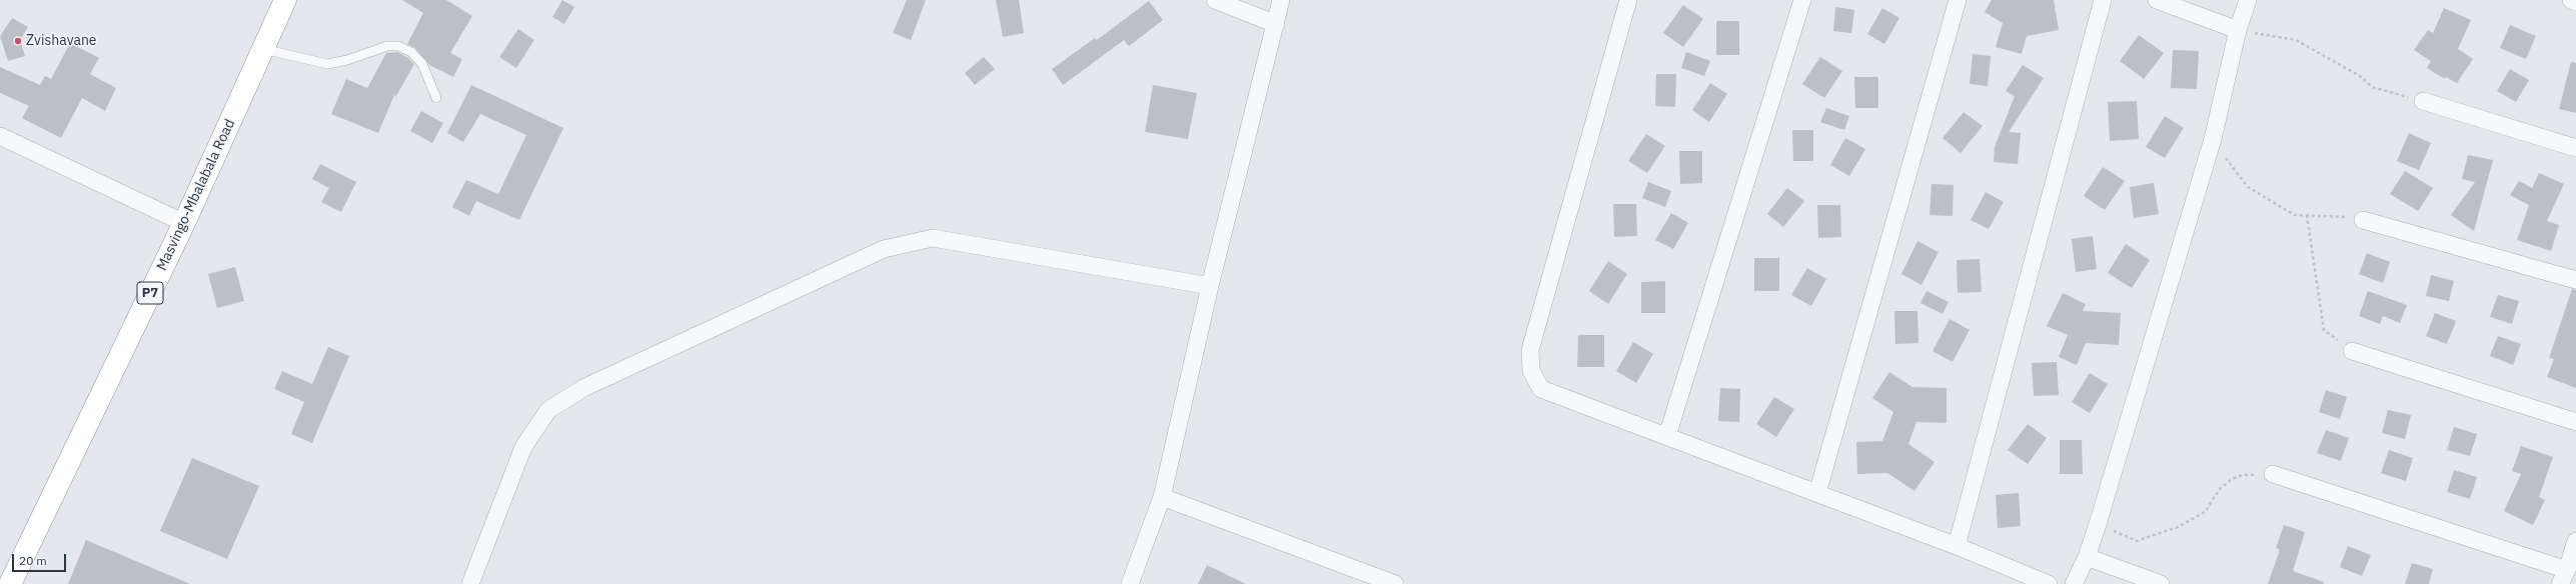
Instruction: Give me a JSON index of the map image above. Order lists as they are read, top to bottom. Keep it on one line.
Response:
{"streets":{"highway":["Masvingo-Mbalabala Road","P7"]},"places":["Zvishavane"],"scale_bar":"20 m"}
